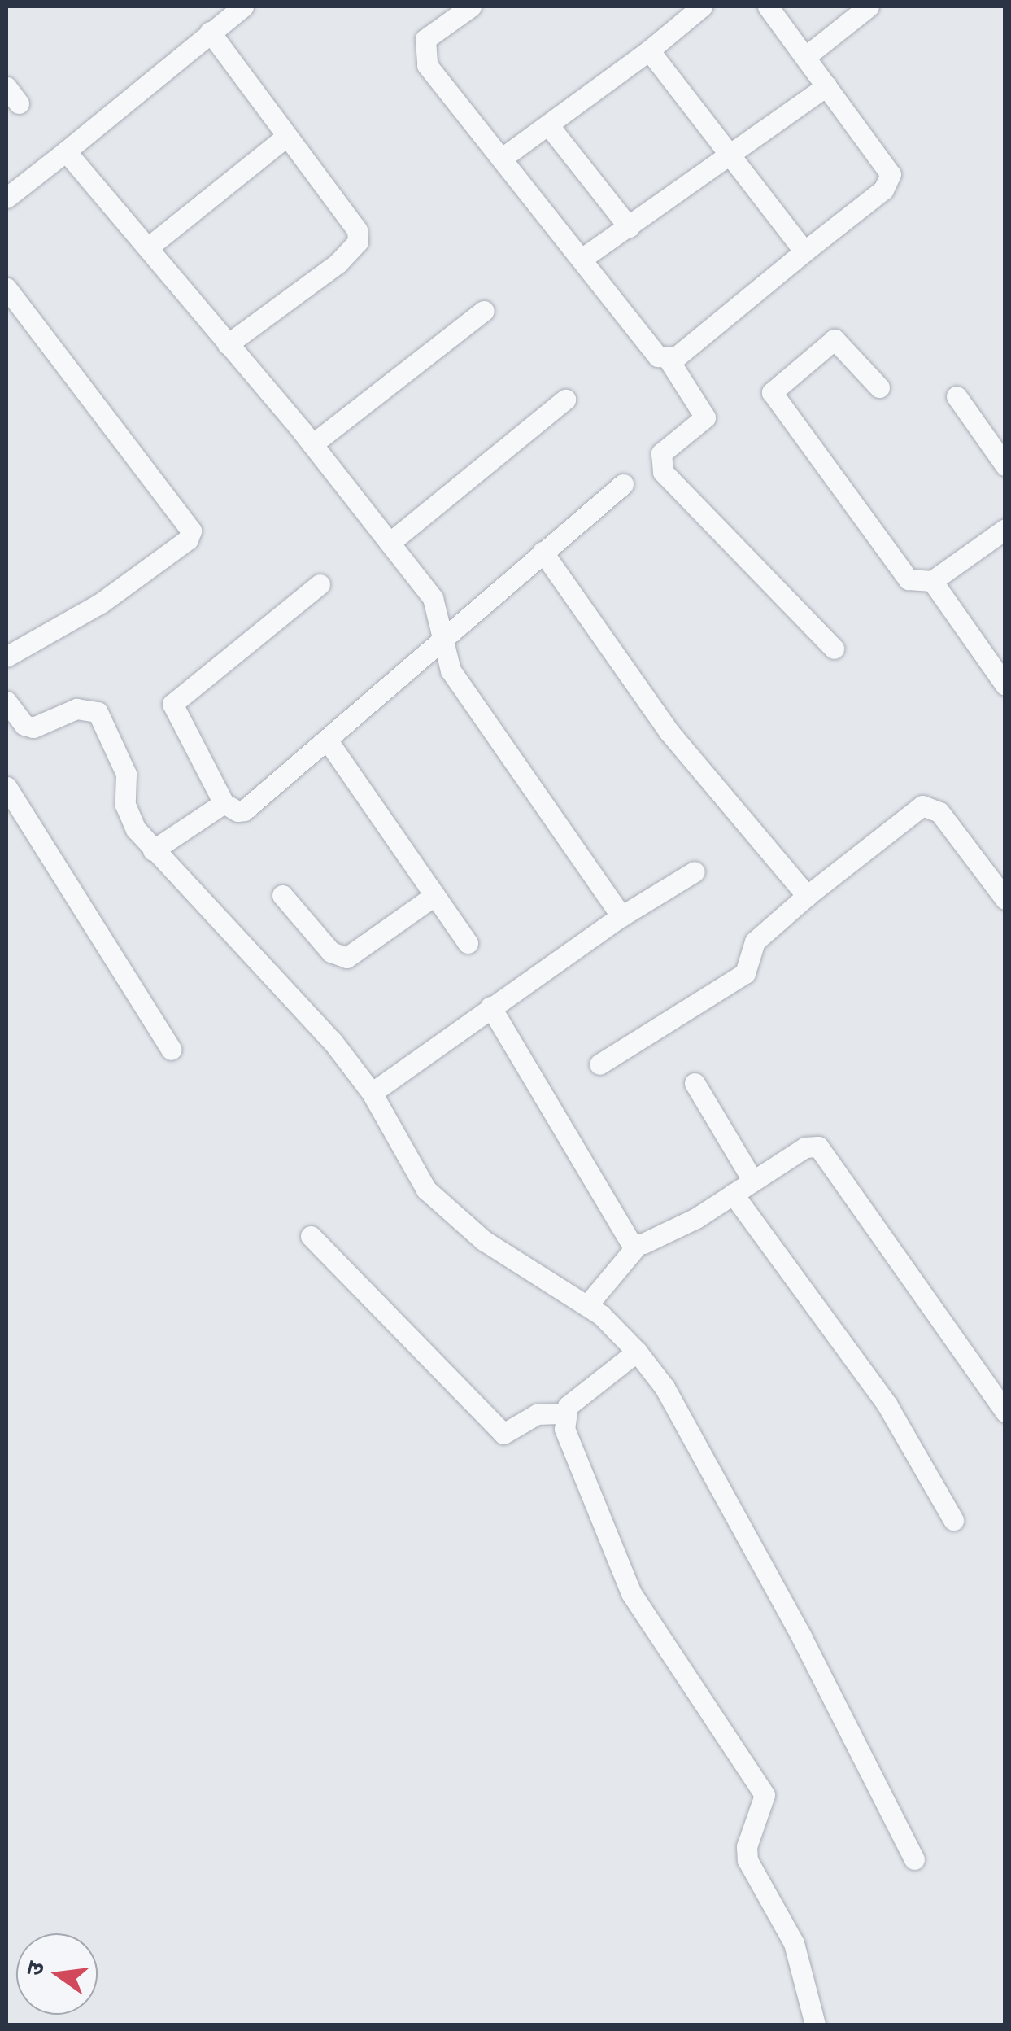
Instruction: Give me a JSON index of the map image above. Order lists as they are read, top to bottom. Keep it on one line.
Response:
{"north":"left"}
